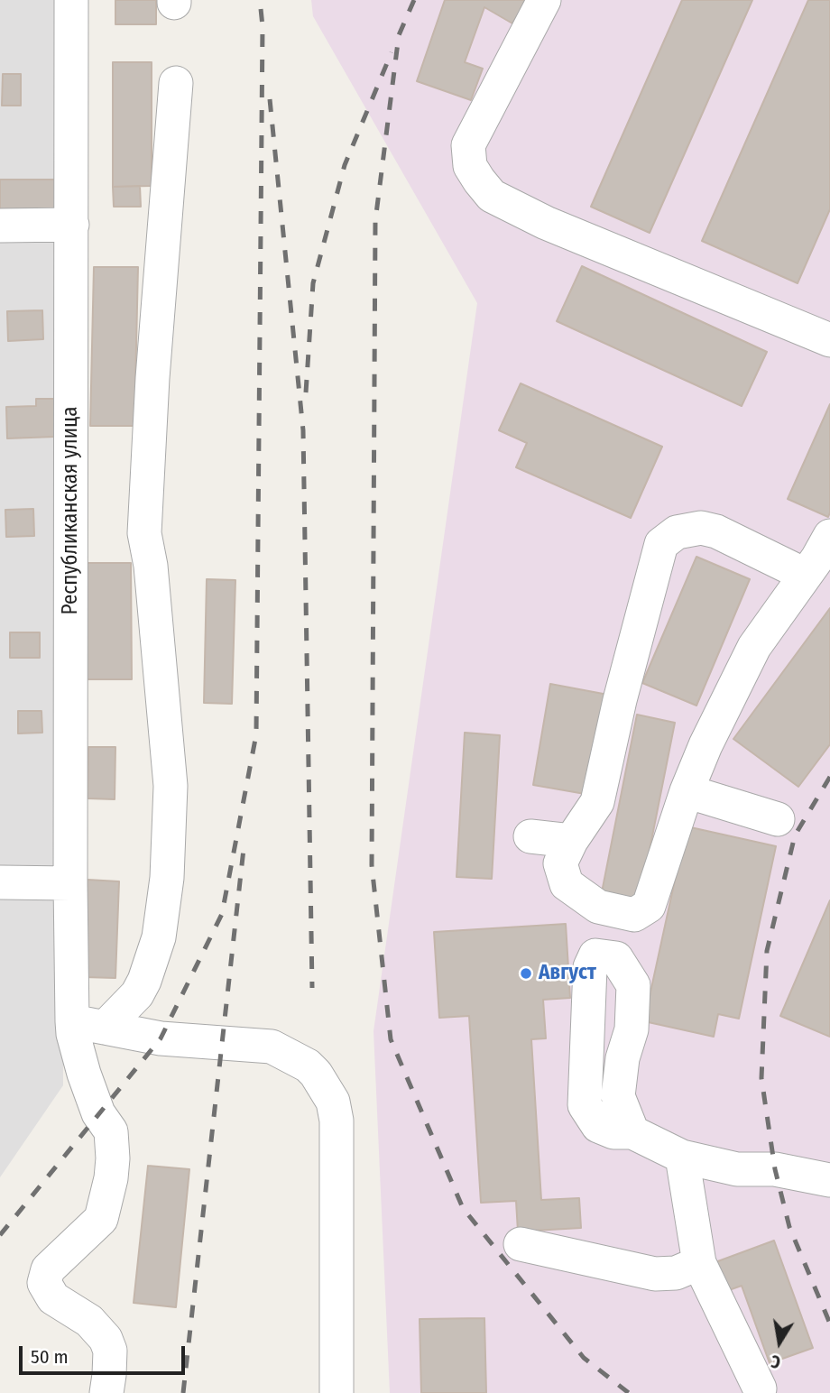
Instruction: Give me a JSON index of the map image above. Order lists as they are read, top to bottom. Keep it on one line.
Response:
{"streets":{"street":["Республиканская улица"]},"places":["Август"],"scale_bar":"50 m","north":"bottom"}
